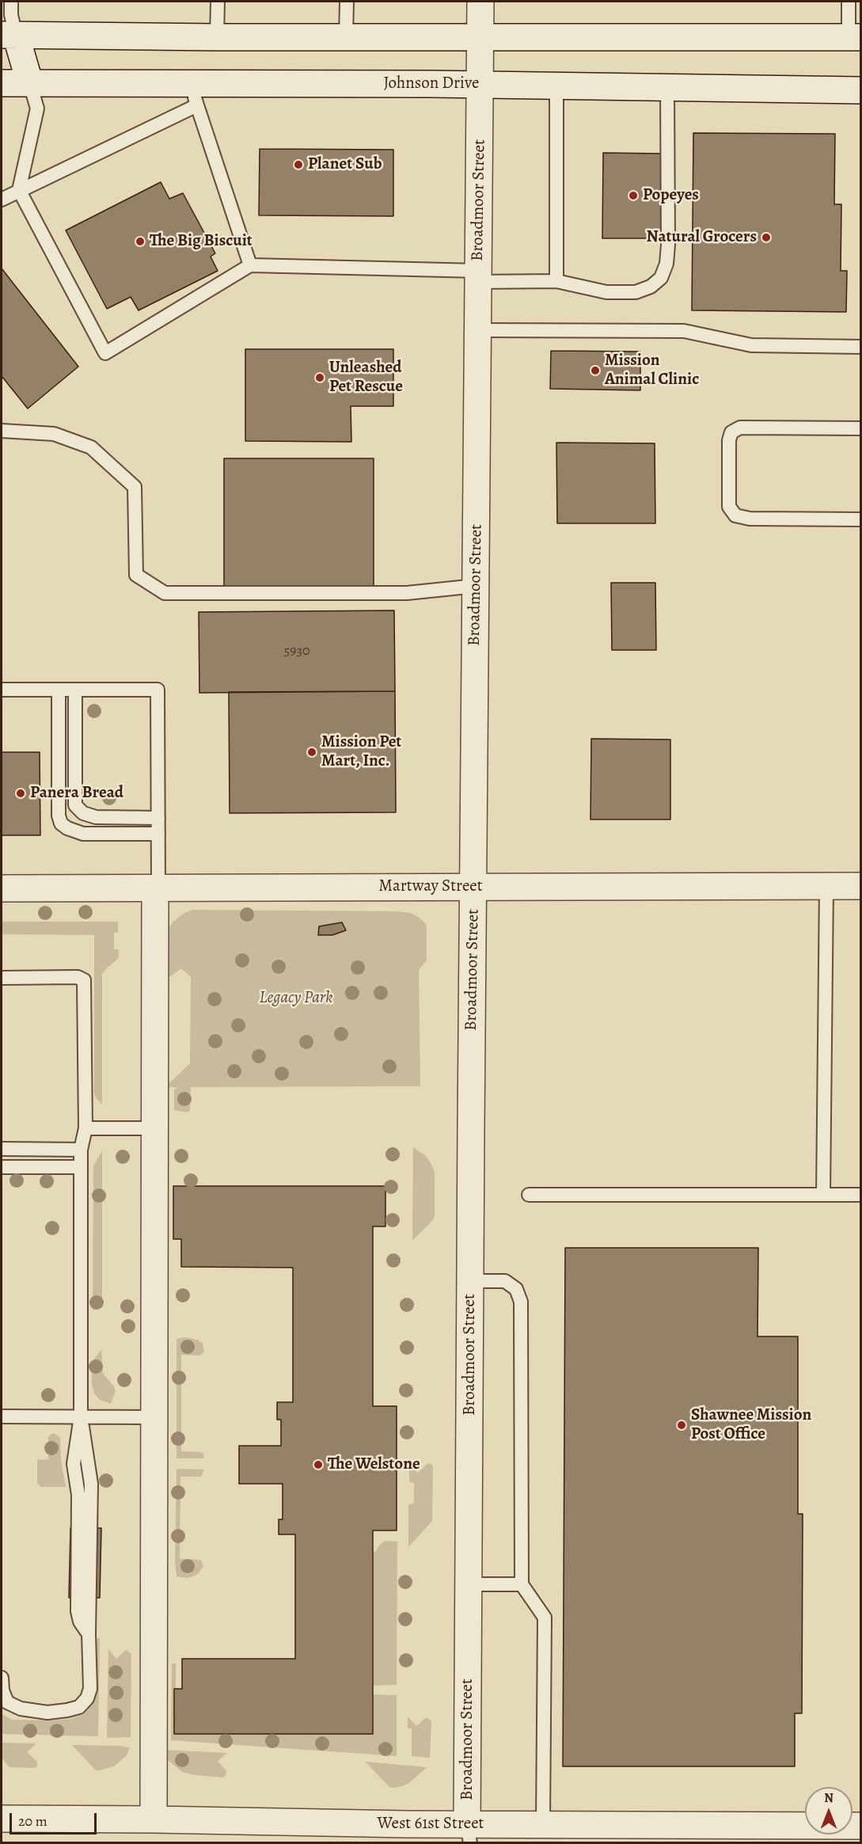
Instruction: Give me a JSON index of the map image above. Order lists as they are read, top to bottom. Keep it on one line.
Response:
{"streets":{"street":["Johnson Drive","Broadmoor Street","Martway Street","West 61st Street"]},"crossings":[["Johnson Drive","Broadmoor Street"],["Broadmoor Street","Martway Street"],["Broadmoor Street","West 61st Street"]],"parks":["Legacy Park"],"places":["Planet Sub","Popeyes","Natural Grocers","The Big Biscuit","Mission Animal Clinic","Unleashed Pet Rescue","Mission Pet Mart, Inc.","Panera Bread","Shawnee Mission Post Office","The Welstone"],"house_numbers":["5930"],"scale_bar":"20 m","north":"top"}
